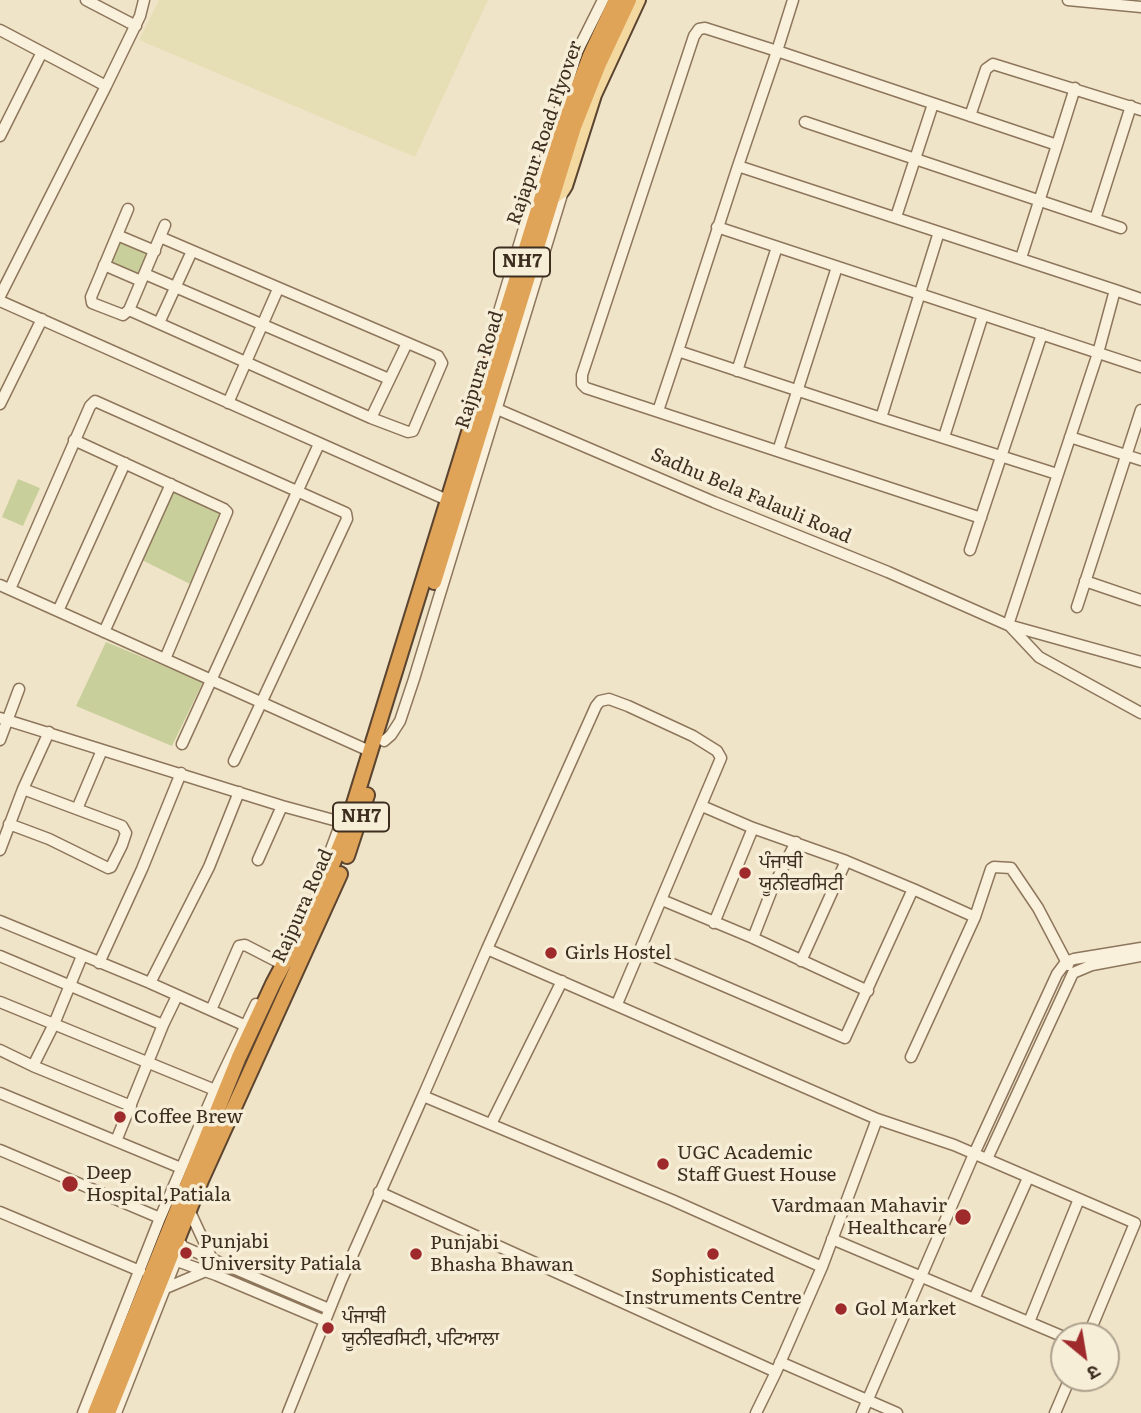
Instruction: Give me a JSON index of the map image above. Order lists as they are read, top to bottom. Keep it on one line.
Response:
{"streets":{"highway":["Rajapur Road Flyover","NH7","Rajpura Road"],"street":["Sadhu Bela Falauli Road"]},"crossings":[["Rajapur Road Flyover","Rajpura Road"],["Rajapur Road Flyover","Sadhu Bela Falauli Road"],["Rajpura Road","Sadhu Bela Falauli Road"]],"places":["ਪੰਜਾਬੀ ਯੂਨੀਵਰਸਿਟੀ","Girls Hostel","Coffee Brew","UGC Academic Staff Guest House","Deep Hospital,Patiala","Vardmaan Mahavir Healthcare","Punjabi University Patiala","Punjabi Bhasha Bhawan","Sophisticated Instruments Centre","Gol Market","ਪੰਜਾਬੀ ਯੂਨੀਵਰਸਿਟੀ, ਪਟਿਆਲਾ"],"north":"bottom right"}
